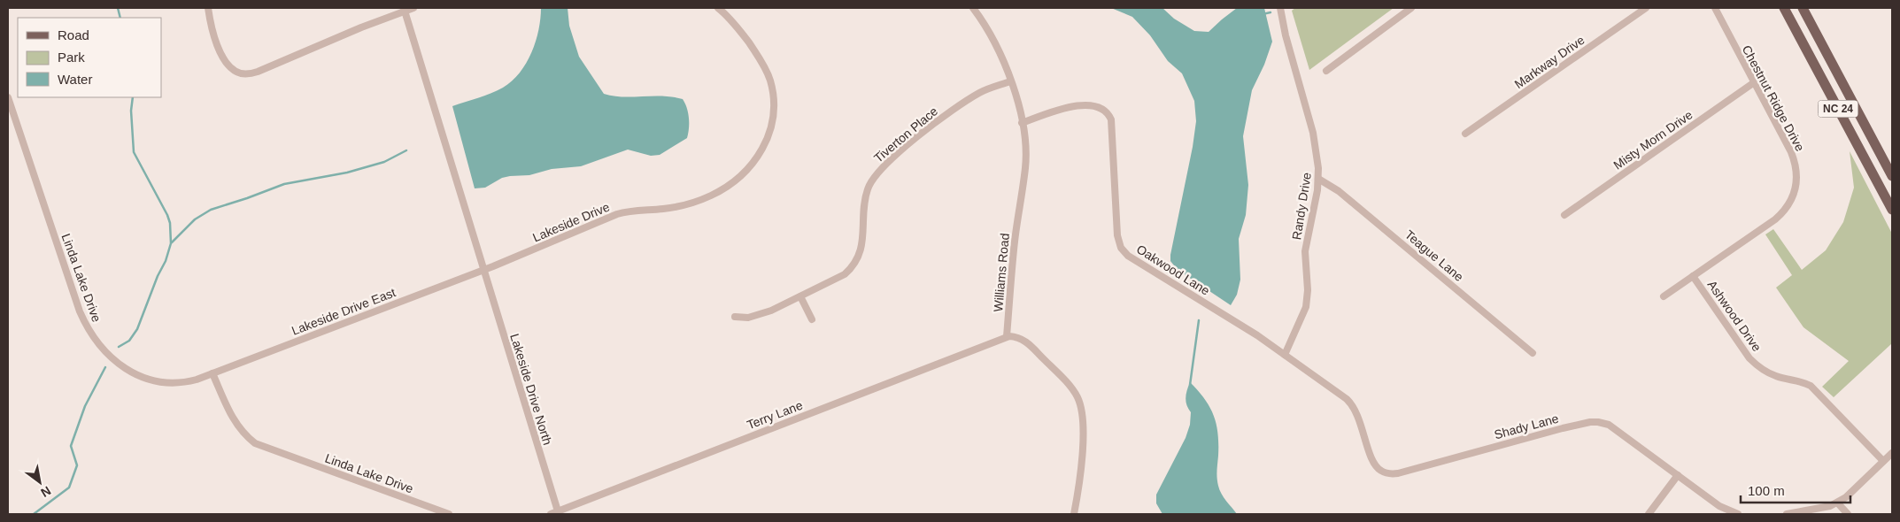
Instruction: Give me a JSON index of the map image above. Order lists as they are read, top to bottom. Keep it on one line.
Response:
{"streets":{"main road":["NC 24"],"street":["Markway Drive","Chestnut Ridge Drive","Tiverton Place","Misty Morn Drive","Randy Drive","Lakeside Drive","Teague Lane","Oakwood Lane","Williams Road","Linda Lake Drive","Lakeside Drive East","Ashwood Drive","Lakeside Drive North","Terry Lane","Shady Lane"]},"crossings":[["Chestnut Ridge Drive","Misty Morn Drive"],["Chestnut Ridge Drive","Ashwood Drive"],["Tiverton Place","Williams Road"],["Randy Drive","Teague Lane"],["Randy Drive","Oakwood Lane"],["Lakeside Drive","Lakeside Drive East"],["Lakeside Drive","Lakeside Drive North"],["Oakwood Lane","Williams Road"],["Oakwood Lane","Shady Lane"],["Williams Road","Terry Lane"],["Linda Lake Drive","Lakeside Drive East"],["Lakeside Drive East","Lakeside Drive North"],["Lakeside Drive North","Terry Lane"]],"legend":["Road","Park","Water"],"scale_bar":"100 m","north":"bottom right"}
